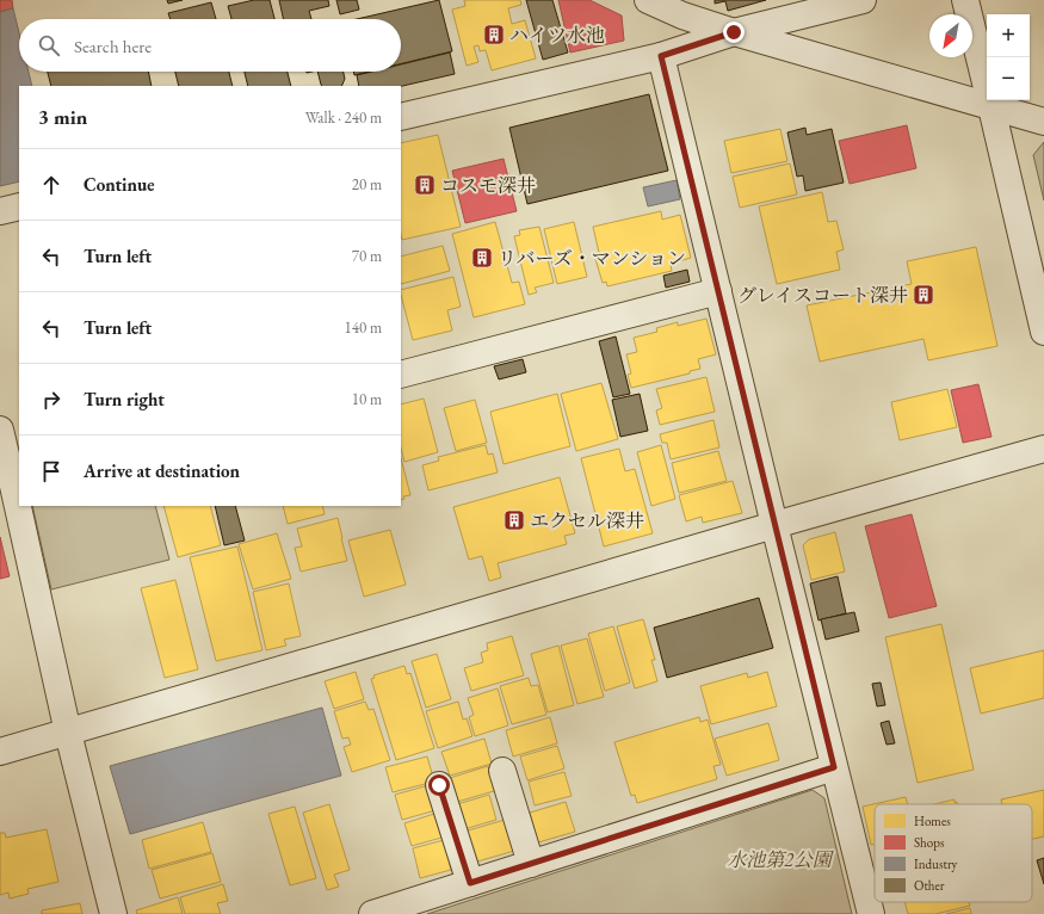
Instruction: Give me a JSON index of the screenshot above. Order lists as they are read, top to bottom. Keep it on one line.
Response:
{"parks":["水池第2公園"],"places":{"building":["ハイツ水池","コスモ深井","リバーズ・マンション","グレイスコート深井","エクセル深井"]},"legend":["Homes","Shops","Industry","Other"],"north":"bottom left","page":{"map_buttons":["+","−"],"search":"Search here","heading":["3 min","Walk · 240 m"],"list":[["Continue","20 m"],["Turn left","70 m"],["Turn left","140 m"],["Turn right","10 m"],"Arrive at destination"]}}
